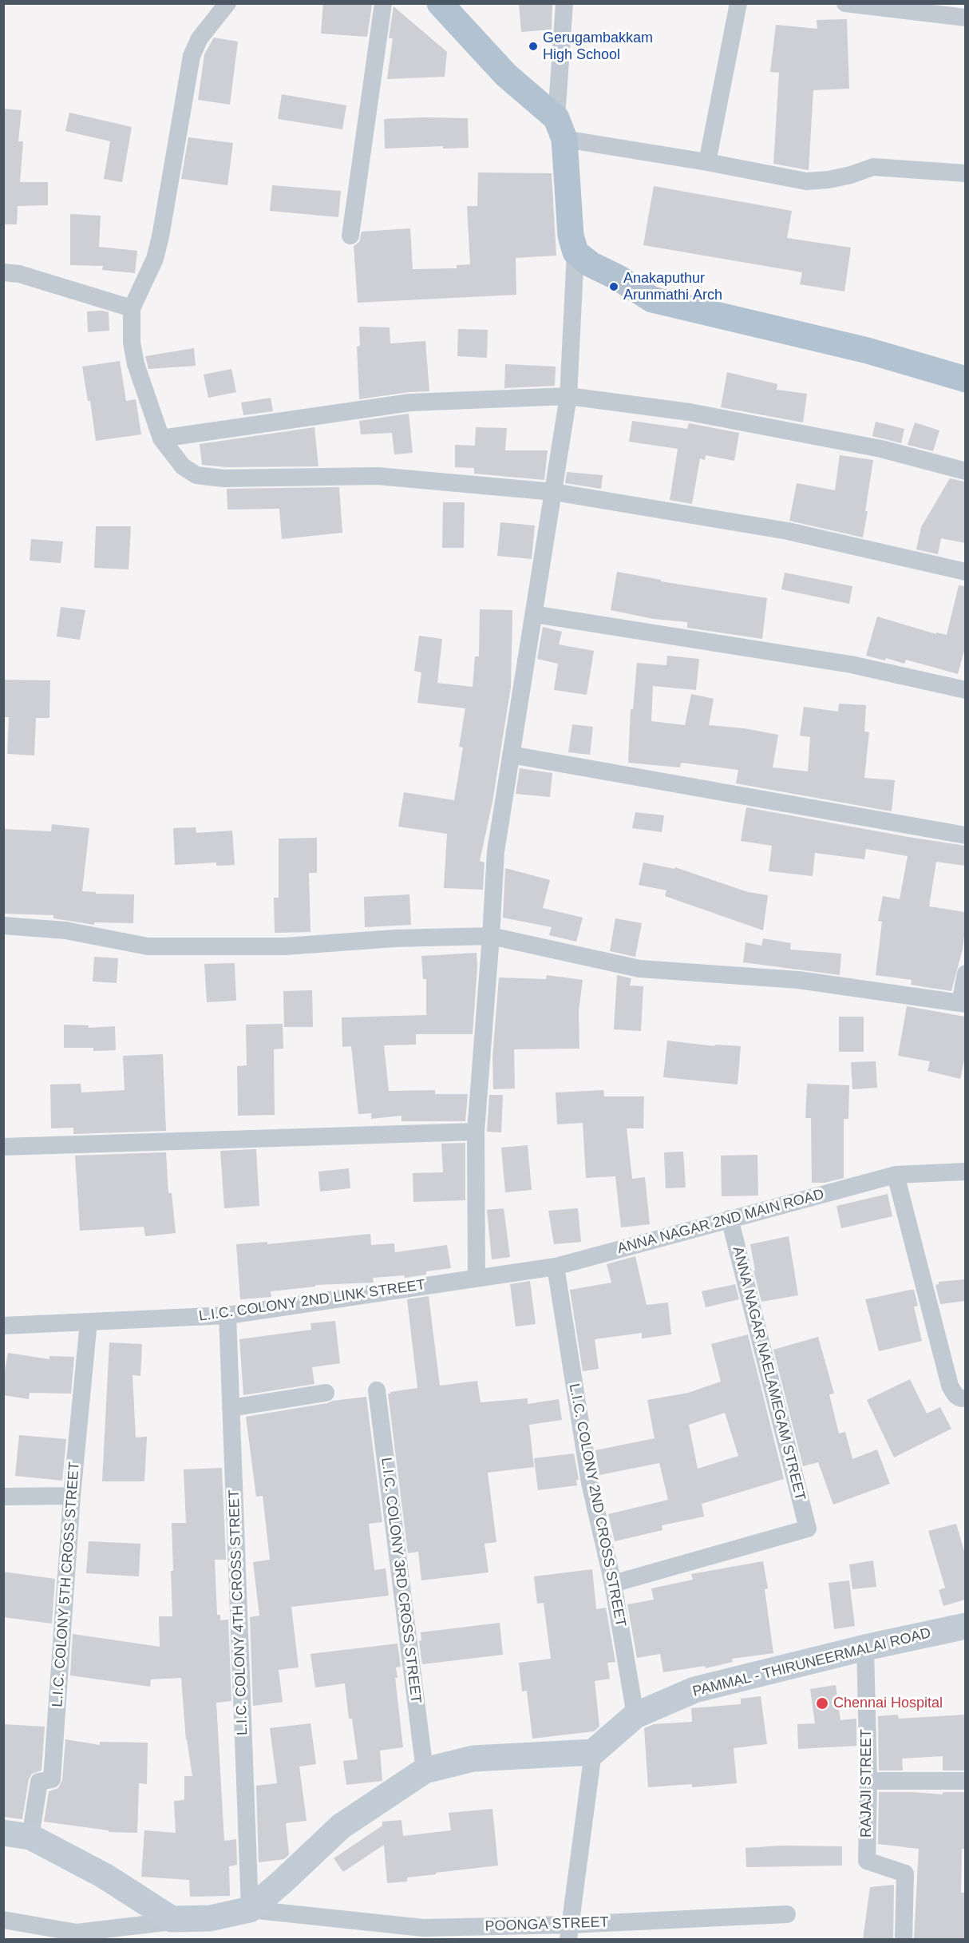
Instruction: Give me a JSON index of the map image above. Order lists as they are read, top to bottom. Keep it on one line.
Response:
{"streets":{"street":["ANNA NAGAR 2ND MAIN ROAD","L.I.C. COLONY 2ND LINK STREET","ANNA NAGAR NAELAMEGAM STREET","L.I.C. COLONY 2ND CROSS STREET","L.I.C. COLONY 3RD CROSS STREET","L.I.C. COLONY 5TH CROSS STREET","L.I.C. COLONY 4TH CROSS STREET","PAMMAL - THIRUNEERMALAI ROAD","RAJAJI STREET","POONGA STREET"]},"crossings":[["ANNA NAGAR 2ND MAIN ROAD","L.I.C. COLONY 2ND LINK STREET"],["ANNA NAGAR 2ND MAIN ROAD","ANNA NAGAR NAELAMEGAM STREET"],["ANNA NAGAR 2ND MAIN ROAD","L.I.C. COLONY 2ND CROSS STREET"],["L.I.C. COLONY 2ND LINK STREET","L.I.C. COLONY 5TH CROSS STREET"],["L.I.C. COLONY 2ND LINK STREET","L.I.C. COLONY 4TH CROSS STREET"],["ANNA NAGAR NAELAMEGAM STREET","L.I.C. COLONY 2ND CROSS STREET"],["L.I.C. COLONY 2ND CROSS STREET","PAMMAL - THIRUNEERMALAI ROAD"],["L.I.C. COLONY 4TH CROSS STREET","POONGA STREET"],["PAMMAL - THIRUNEERMALAI ROAD","RAJAJI STREET"]],"places":["Gerugambakkam High School","Anakaputhur Arunmathi Arch","Chennai Hospital"]}
